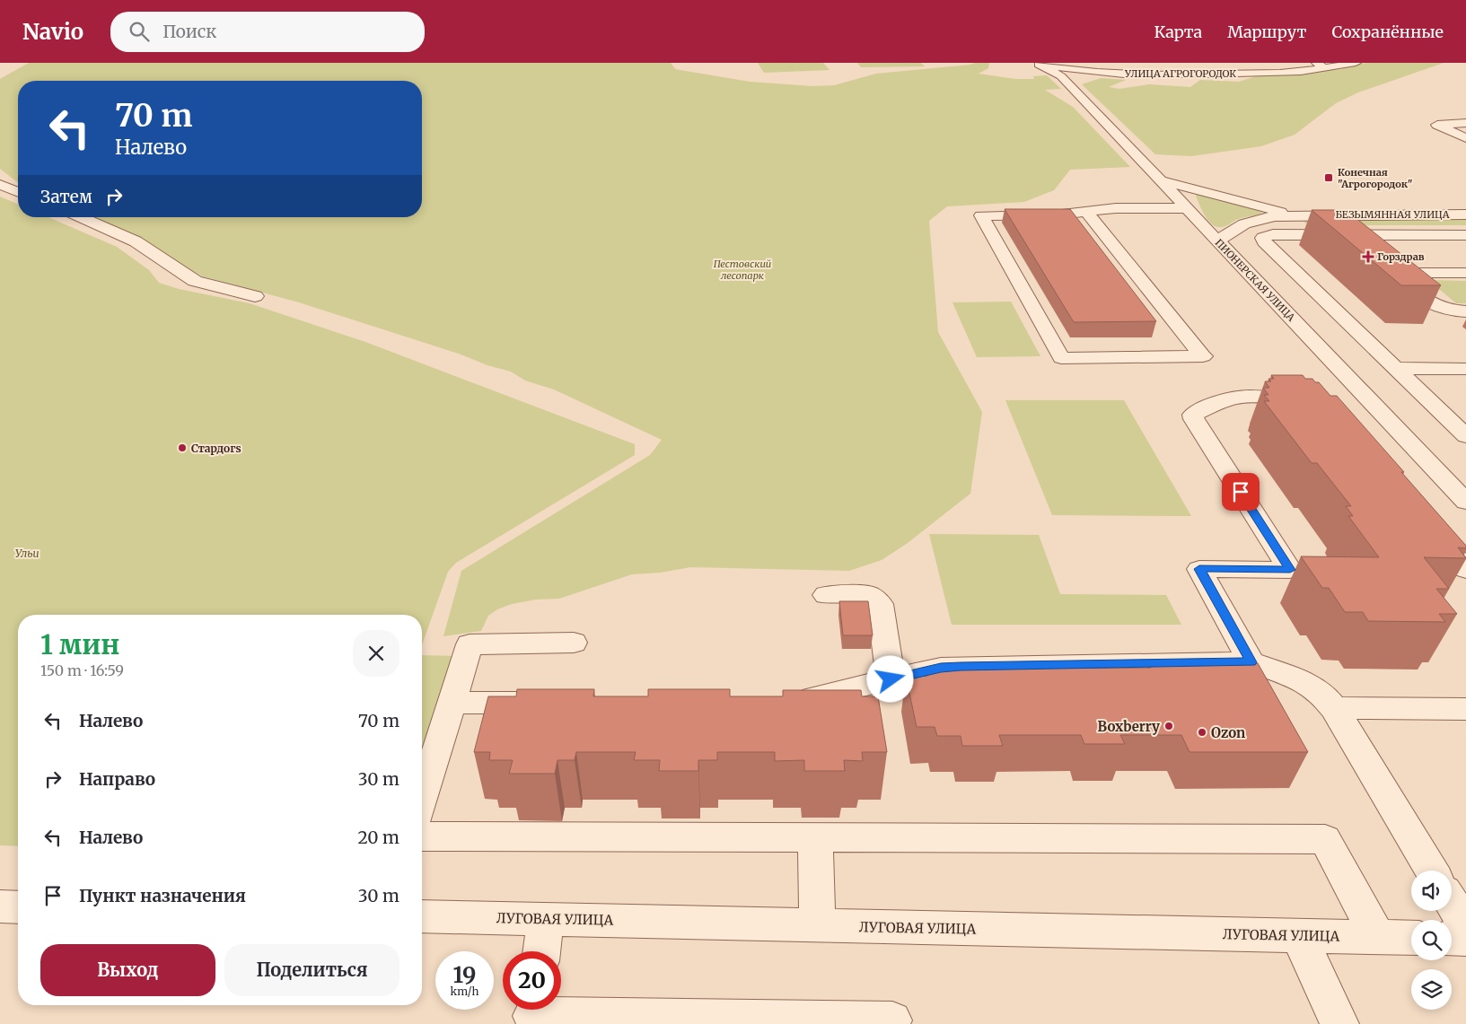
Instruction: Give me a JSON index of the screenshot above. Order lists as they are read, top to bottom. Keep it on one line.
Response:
{"streets":{"street":["УЛИЦА АГРОГОРОДОК","БЕЗЫМЯННАЯ УЛИЦА","ПИОНЕРСКАЯ УЛИЦА","ЛУГОВАЯ УЛИЦА"]},"crossings":[["УЛИЦА АГРОГОРОДОК","ПИОНЕРСКАЯ УЛИЦА"],["БЕЗЫМЯННАЯ УЛИЦА","ПИОНЕРСКАЯ УЛИЦА"]],"parks":["Пестовский лесопарк","Ульи"],"places":{"transit":["Конечная \"Агрогородок\""],"health":["Горздрав"],"other":["Стардогs","Boxberry","Ozon"]},"page":{"header":"Navio","search":"Поиск","nav":["Карта","Маршрут","Сохранённые"],"turn":["70 m","Налево"],"then":"Затем","heading":["1 мин","150 m · 16:59"],"list":[{"name":"Налево","value":"70 m"},{"name":"Направо","value":"30 m"},{"name":"Налево","value":"20 m"},{"name":"Пункт назначения","value":"30 m"}],"buttons":["Выход","Поделиться"],"speed":"19 km/h","limit":"20"}}
